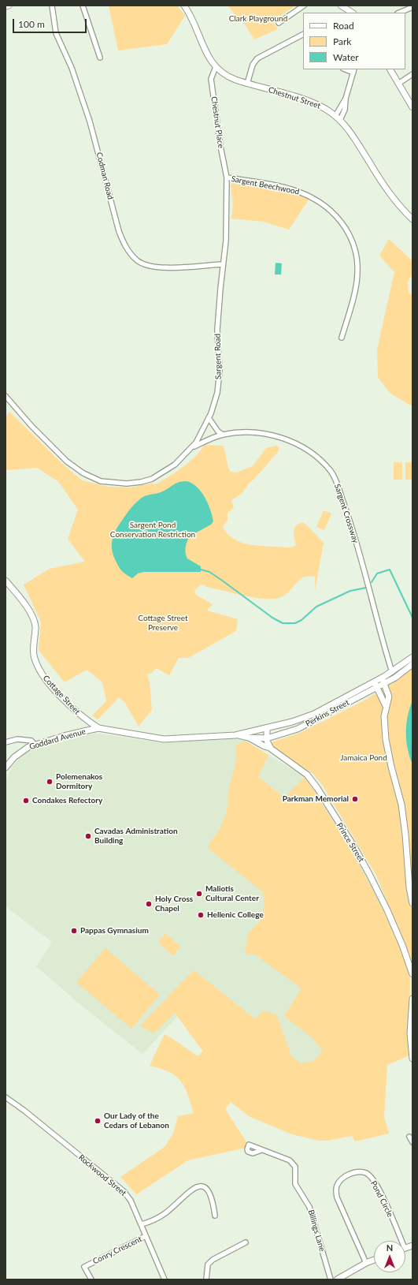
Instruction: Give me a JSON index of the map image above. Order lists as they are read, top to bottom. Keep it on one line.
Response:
{"streets":{"main road":["Chestnut Street","Cottage Street","Perkins Street","Goddard Avenue","Prince Street"],"street":["Chestnut Place","Codman Road","Sargent Beechwood","Sargent Road","Sargent Crossway","Rockwood Street","Pond Circle","Billings Lane","Conry Crescent"]},"crossings":[["Chestnut Street","Chestnut Place"],["Chestnut Place","Sargent Beechwood"],["Chestnut Place","Sargent Road"],["Codman Road","Sargent Road"],["Sargent Beechwood","Sargent Road"],["Sargent Road","Sargent Crossway"],["Sargent Crossway","Perkins Street"],["Cottage Street","Perkins Street"],["Cottage Street","Goddard Avenue"],["Perkins Street","Prince Street"],["Rockwood Street","Conry Crescent"]],"parks":["Clark Playground","Sargent Pond Conservation Restriction","Cottage Street Preserve","Jamaica Pond"],"places":["Polemenakos Dormitory","Parkman Memorial","Condakes Refectory","Cavadas Administration Building","Maliotis Cultural Center","Holy Cross Chapel","Hellenic College","Pappas Gymnasium","Our Lady of the Cedars of Lebanon"],"legend":["Road","Park","Water"],"scale_bar":"100 m","north":"top"}
